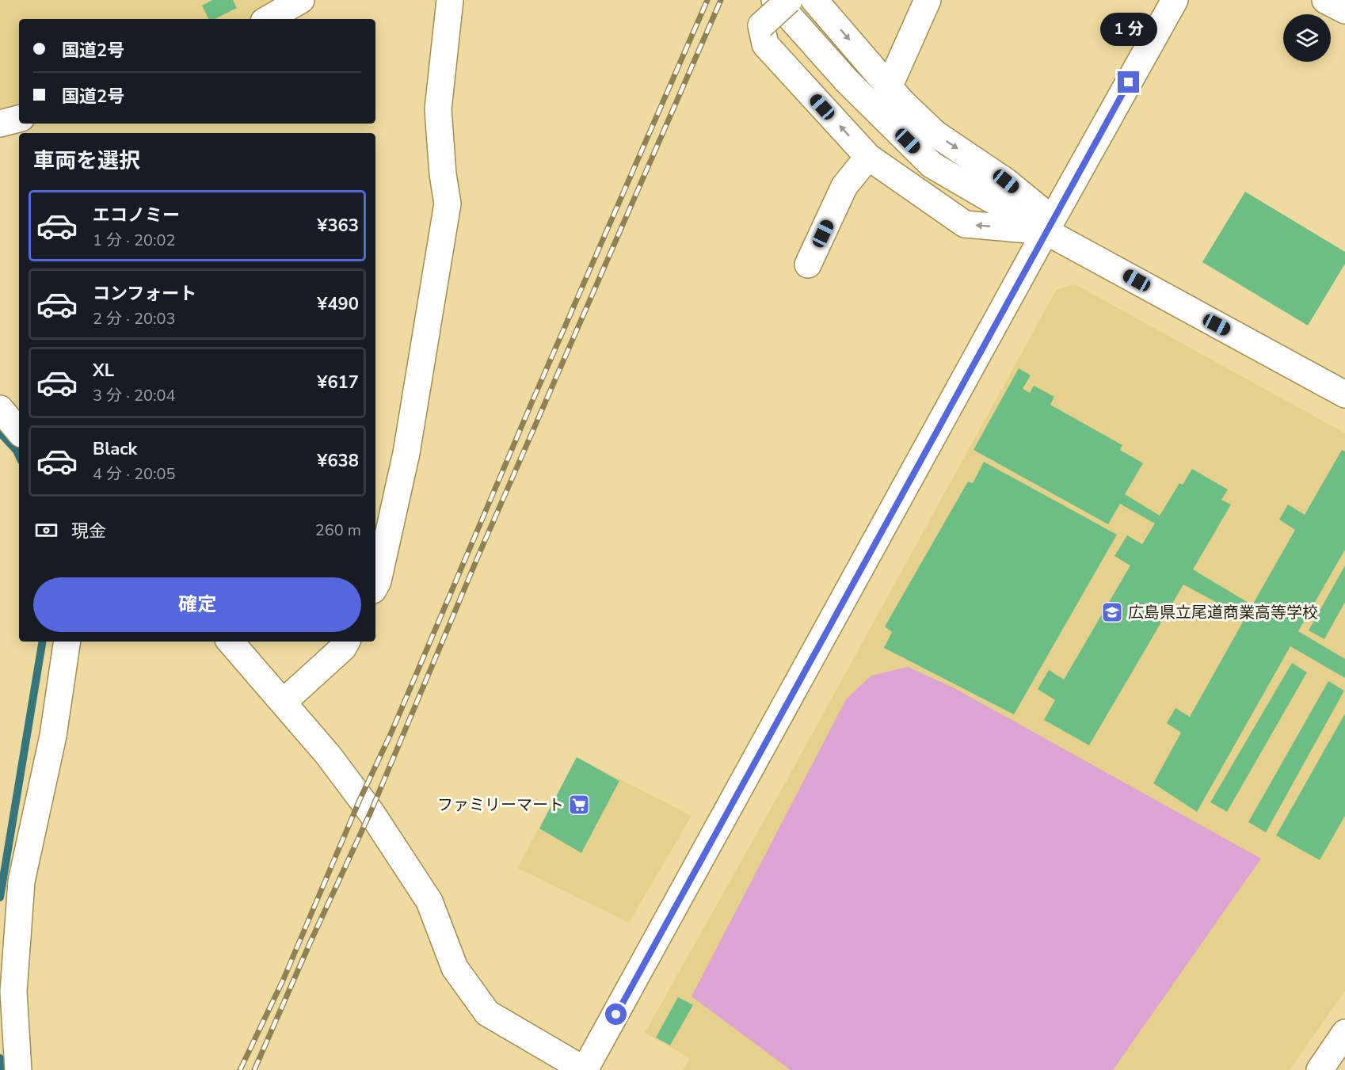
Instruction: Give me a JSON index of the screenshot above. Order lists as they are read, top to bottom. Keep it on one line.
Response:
{"places":{"school or university":["広島県立尾道商業高等学校"],"supermarket":["ファミリーマート"]},"page":{"bubble":"1 分","banner":["国道2号","国道2号"],"heading":"車両を選択","list":[{"name":"エコノミー","note":"1 分 · 20:02","value":"¥363"},{"name":"コンフォート","note":"2 分 · 20:03","value":"¥490"},{"name":"XL","note":"3 分 · 20:04","value":"¥617"},{"name":"Black","note":"4 分 · 20:05","value":"¥638"}],"pay":["現金","260 m"],"buttons":"確定"}}
